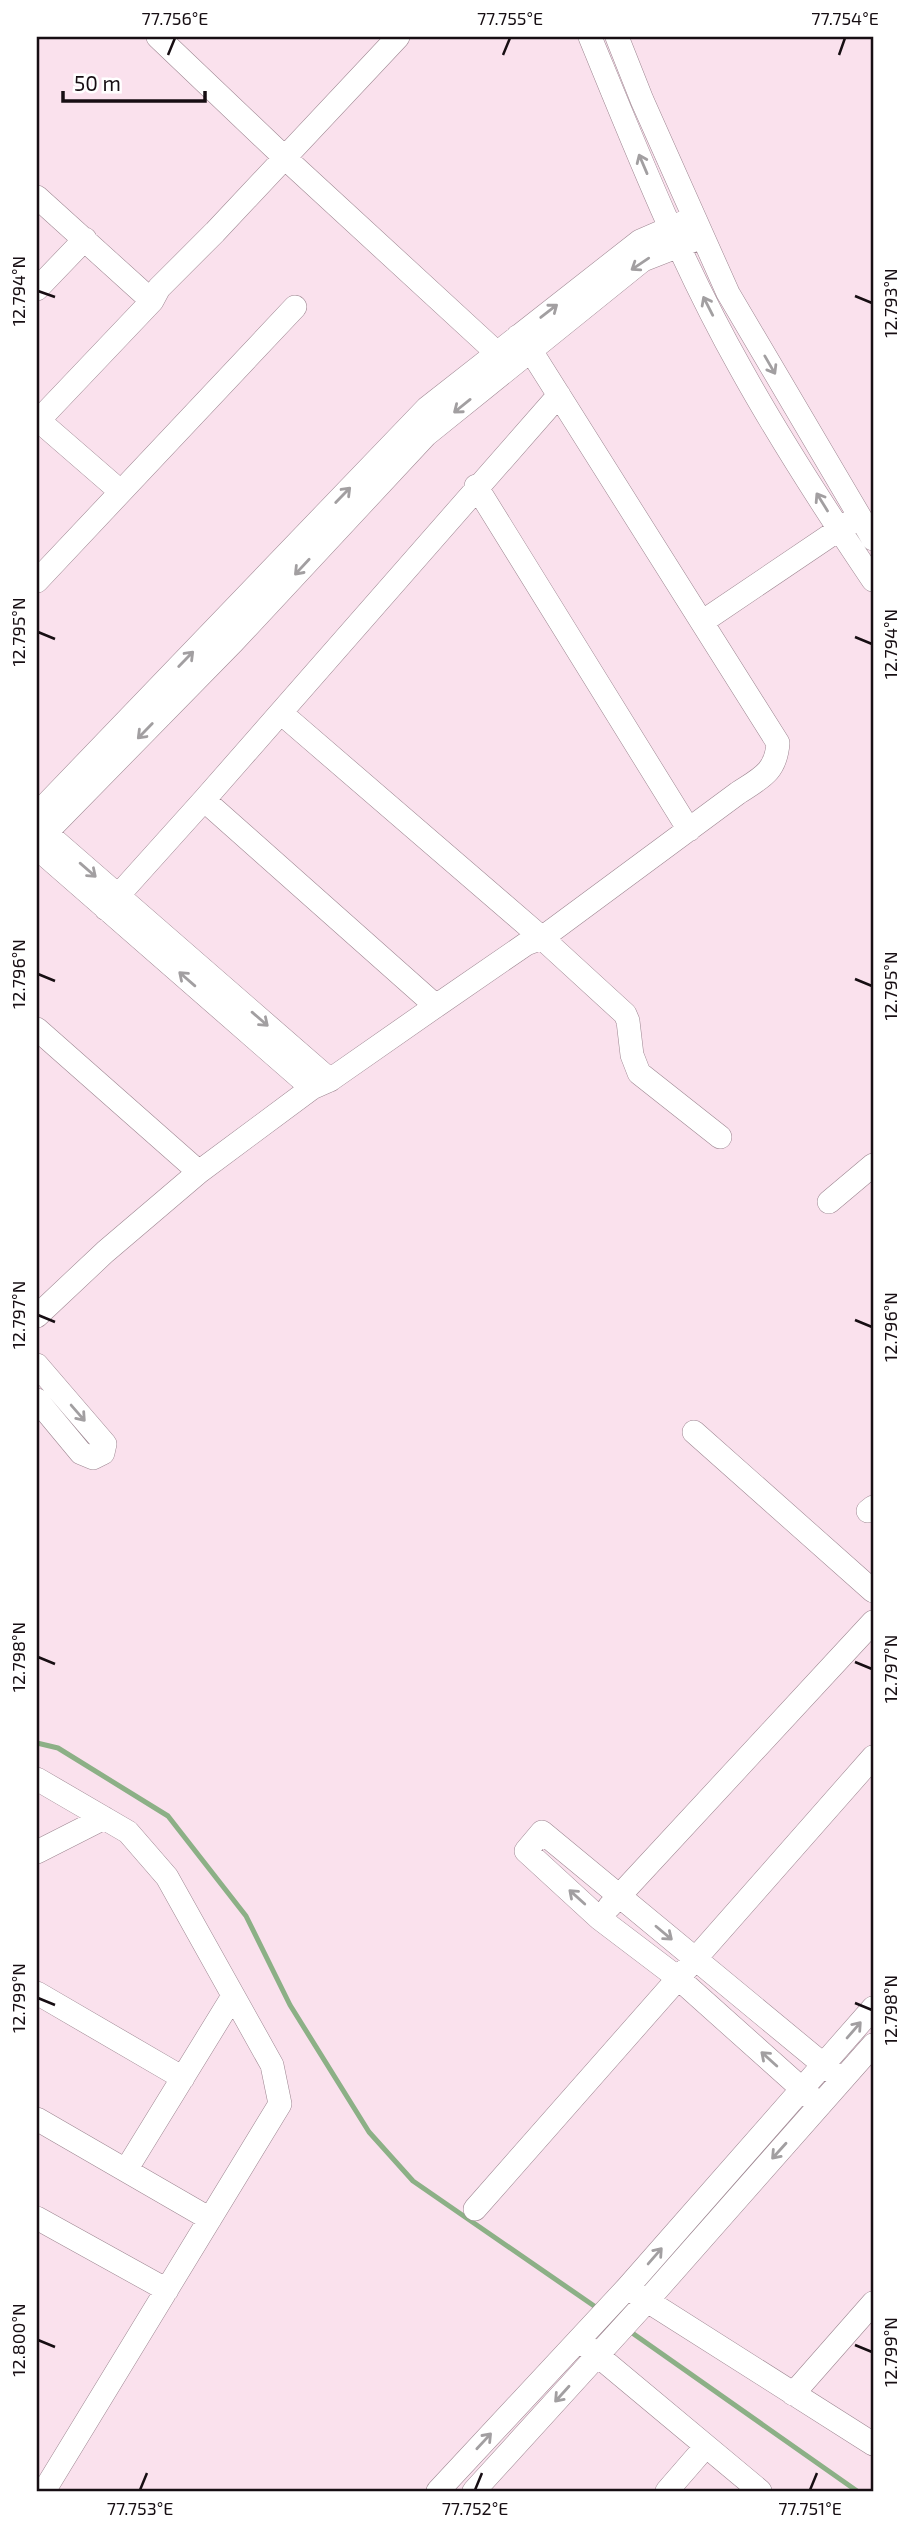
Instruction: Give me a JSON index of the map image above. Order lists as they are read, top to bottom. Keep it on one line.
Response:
{"scale_bar":"50 m","coordinates":["77.756°E","77.755°E","77.754°E","12.794°N","12.793°N","12.795°N","12.796°N","12.797°N","12.798°N","12.799°N","12.800°N","77.753°E","77.752°E","77.751°E"]}
